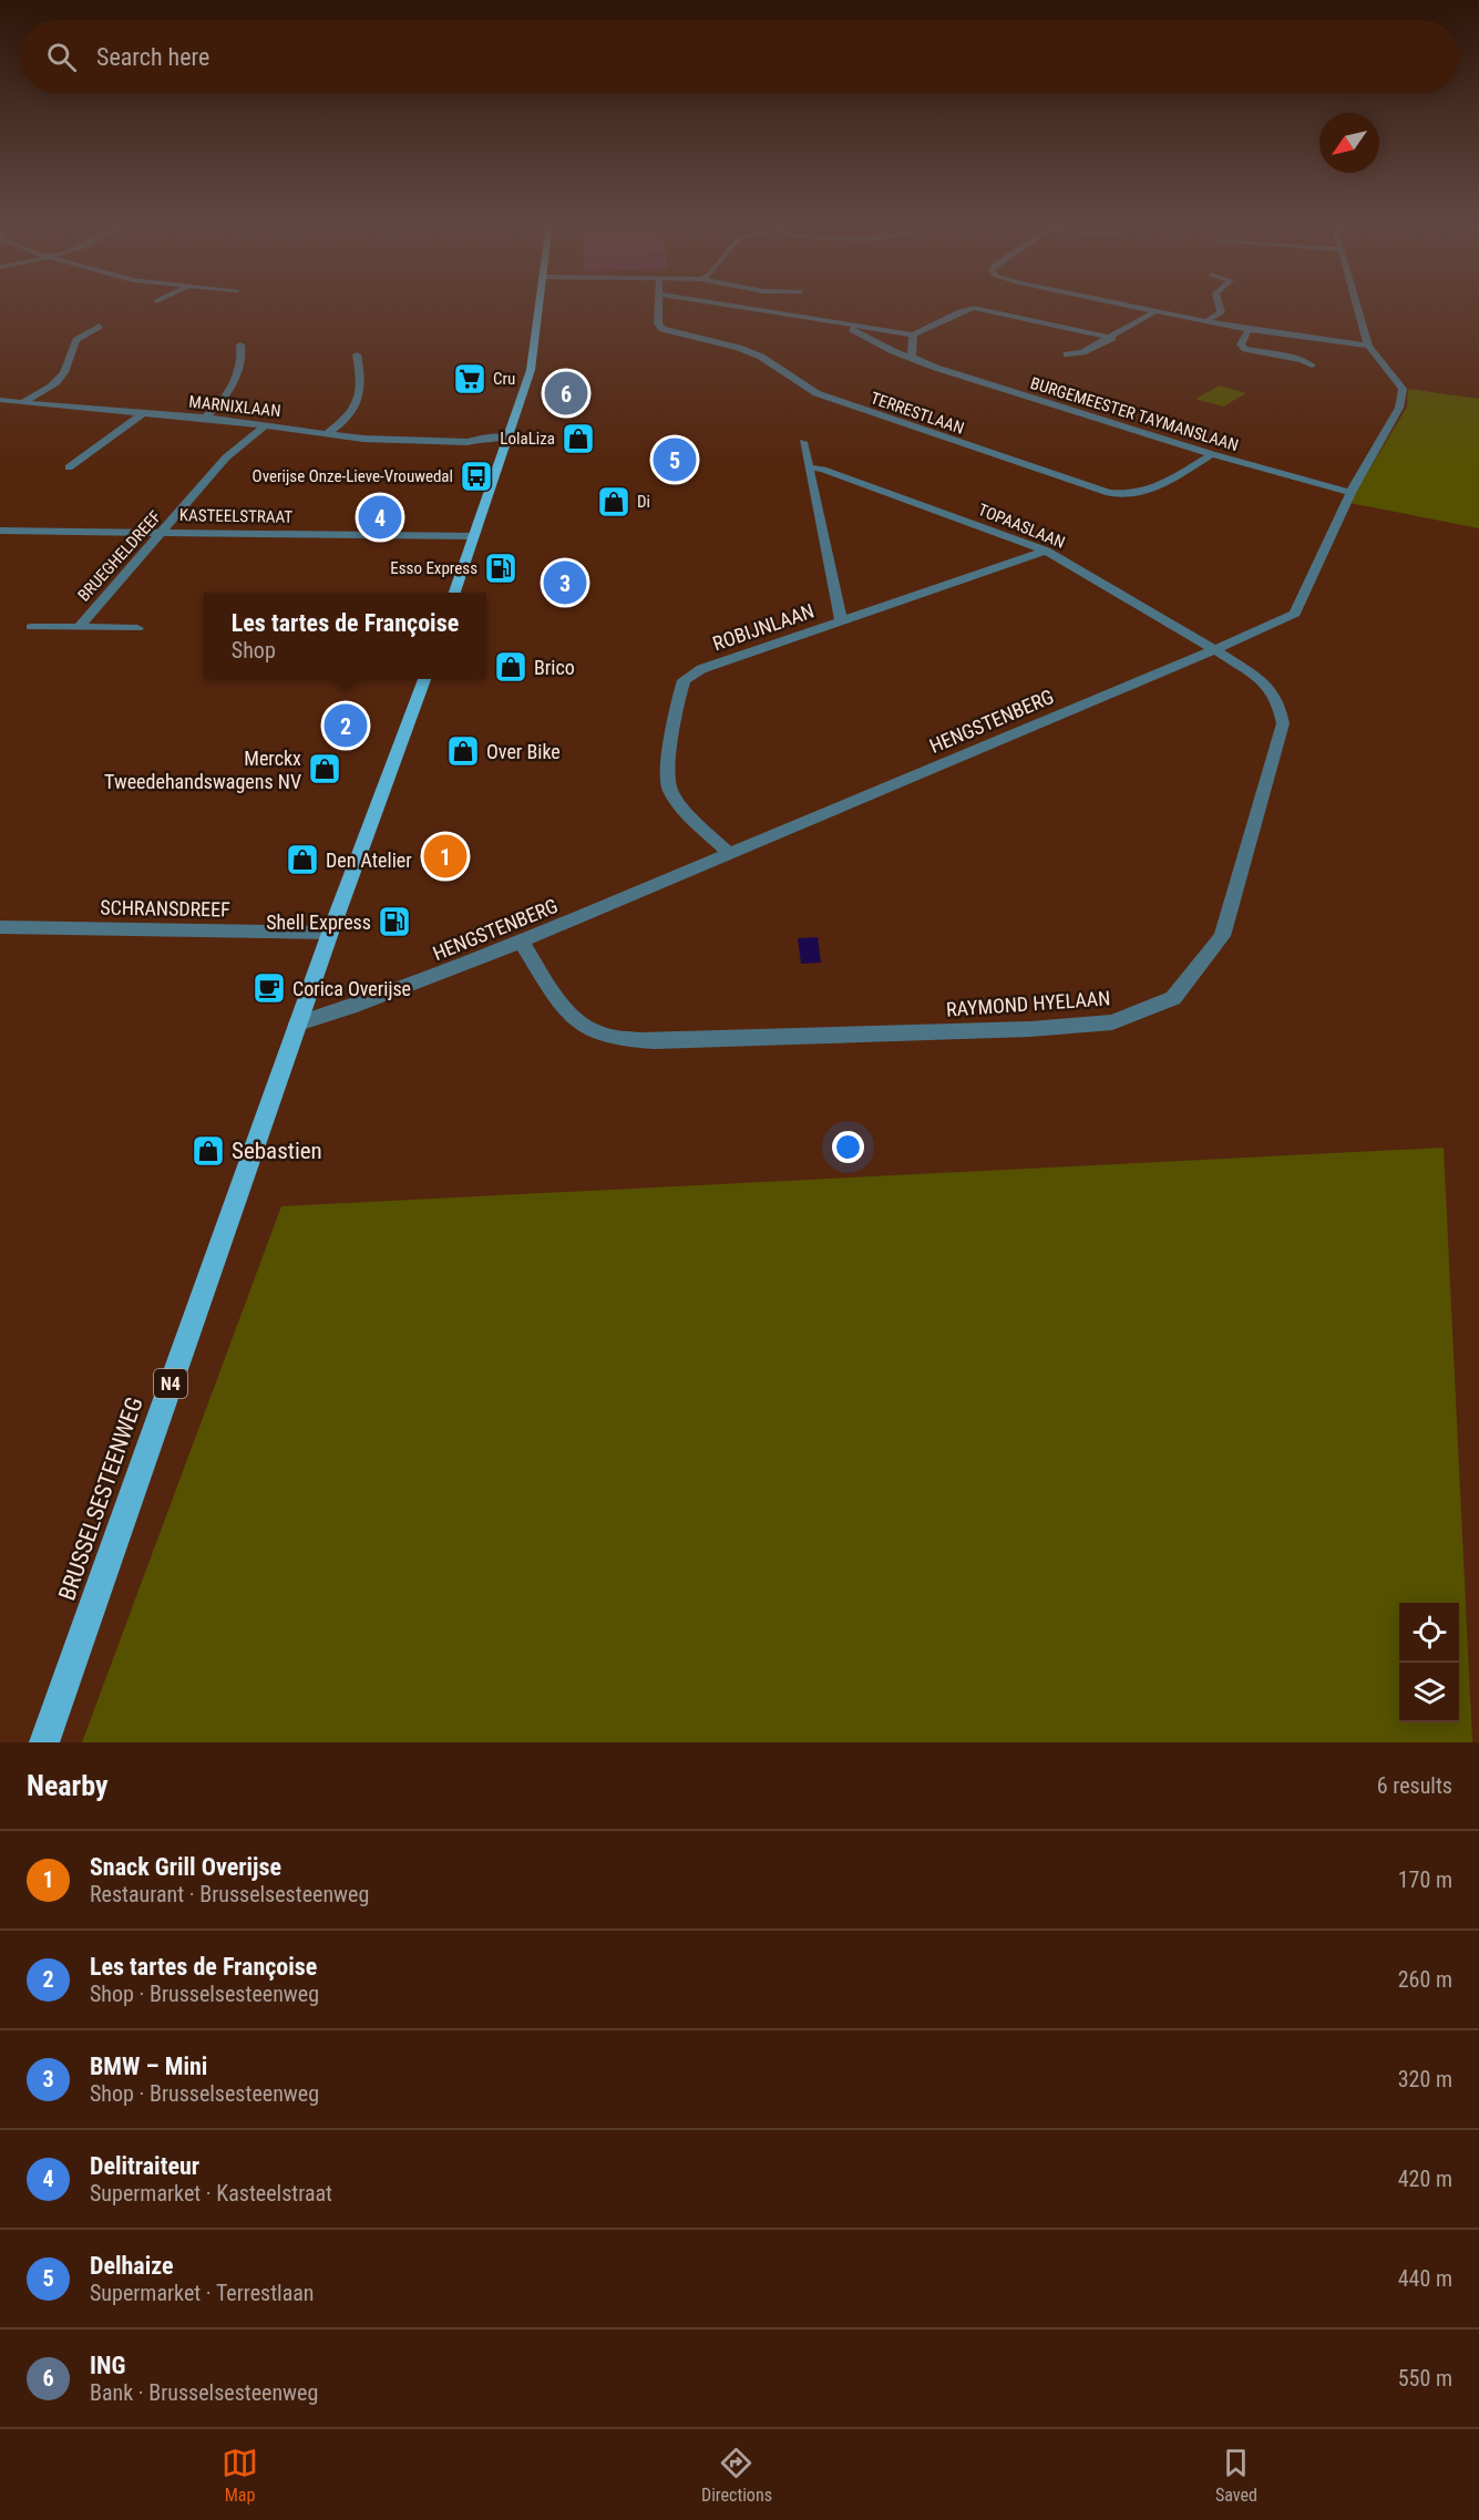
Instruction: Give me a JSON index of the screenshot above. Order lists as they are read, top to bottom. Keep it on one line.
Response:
{"streets":{"main road":["N4","BRUSSELSESTEENWEG"],"street":["MARNIXLAAN","TERRESTLAAN","BURGEMEESTER TAYMANSLAAN","KASTEELSTRAAT","TOPAASLAAN","BRUEGHELDREEF","ROBIJNLAAN","HENGSTENBERG","SCHRANSDREEF","RAYMOND HYELAAN"]},"crossings":[["MARNIXLAAN","BRUEGHELDREEF"],["TERRESTLAAN","BURGEMEESTER TAYMANSLAAN"],["BURGEMEESTER TAYMANSLAAN","HENGSTENBERG"],["KASTEELSTRAAT","BRUEGHELDREEF"],["TOPAASLAAN","ROBIJNLAAN"],["TOPAASLAAN","HENGSTENBERG"],["TOPAASLAAN","RAYMOND HYELAAN"],["ROBIJNLAAN","HENGSTENBERG"],["HENGSTENBERG","RAYMOND HYELAAN"],["HENGSTENBERG","BRUSSELSESTEENWEG"],["SCHRANSDREEF","BRUSSELSESTEENWEG"]],"places":{"supermarket":["Cru"],"shop":["LolaLiza","Di","Brico","Over Bike","Merckx Tweedehandswagens NV","Den Atelier","Sebastien"],"bus stop":["Overijse Onze-Lieve-Vrouwedal"],"fuel station":["Esso Express","Shell Express"],"cafe":["Corica Overijse"]},"north":"bottom left","page":{"search":"Search here","pins":["6","5","4","3","2","1"],"popup":["Les tartes de Françoise","Shop"],"heading":["Nearby","6 results"],"list":[{"mark":"1","name":"Snack Grill Overijse","note":"Restaurant · Brusselsesteenweg","value":"170 m"},{"mark":"2","name":"Les tartes de Françoise","note":"Shop · Brusselsesteenweg","value":"260 m"},{"mark":"3","name":"BMW – Mini","note":"Shop · Brusselsesteenweg","value":"320 m"},{"mark":"4","name":"Delitraiteur","note":"Supermarket · Kasteelstraat","value":"420 m"},{"mark":"5","name":"Delhaize","note":"Supermarket · Terrestlaan","value":"440 m"},{"mark":"6","name":"ING","note":"Bank · Brusselsesteenweg","value":"550 m"}],"nav":["Map","Directions","Saved"]}}
